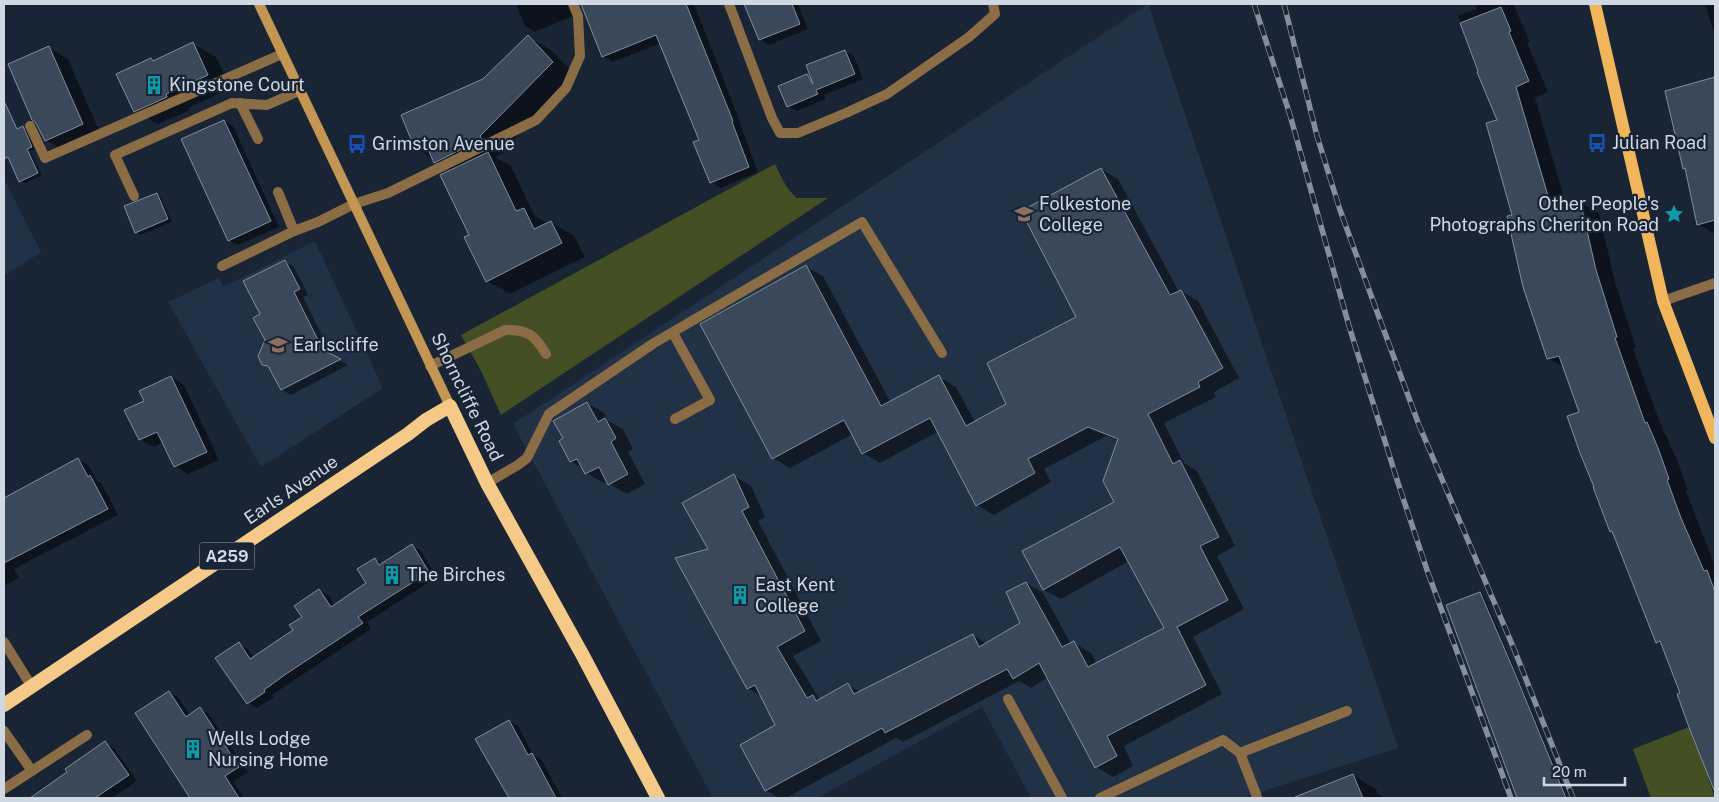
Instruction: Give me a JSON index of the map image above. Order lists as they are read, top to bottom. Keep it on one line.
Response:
{"streets":{"highway":["Shorncliffe Road","Earls Avenue","A259"]},"crossings":[["Shorncliffe Road","Earls Avenue"]],"places":{"building":["Kingstone Court","The Birches","East Kent College","Wells Lodge Nursing Home"],"bus stop":["Julian Road","Grimston Avenue"],"school or university":["Folkestone College","Earlscliffe"],"place":["Other People's Photographs Cheriton Road"]},"scale_bar":"20 m"}
